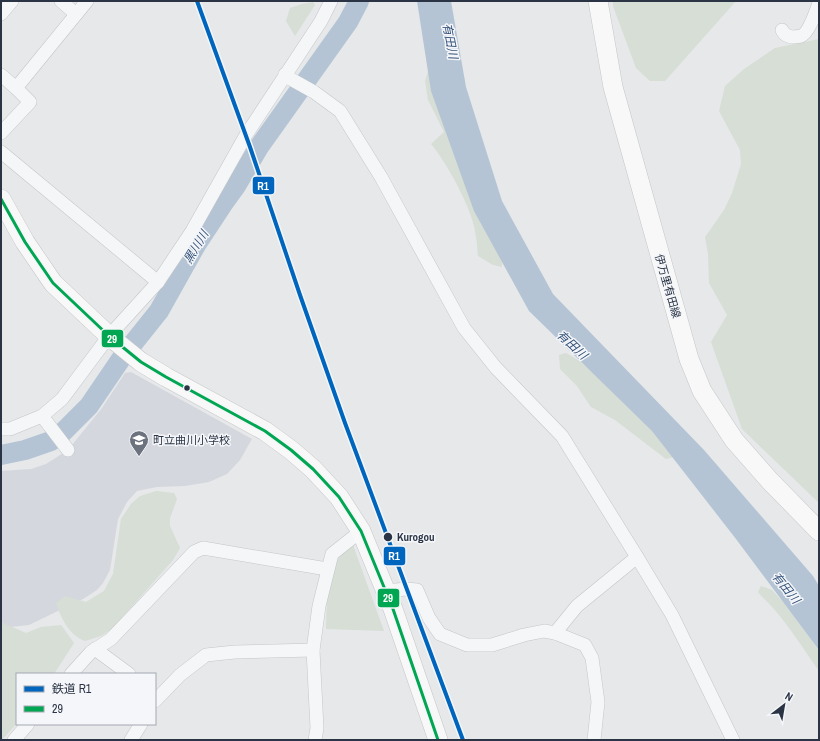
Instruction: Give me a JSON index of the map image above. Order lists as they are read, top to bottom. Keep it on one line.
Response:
{"streets":{"main road":["伊万里有田線"]},"water":["有田川","黒川川"],"places":{"school or university":["町立曲川小学校"],"other":["Kurogou"]},"lines":["rail line R1","transit line 29"],"legend":["鉄道 R1","29"],"north":"top right"}
